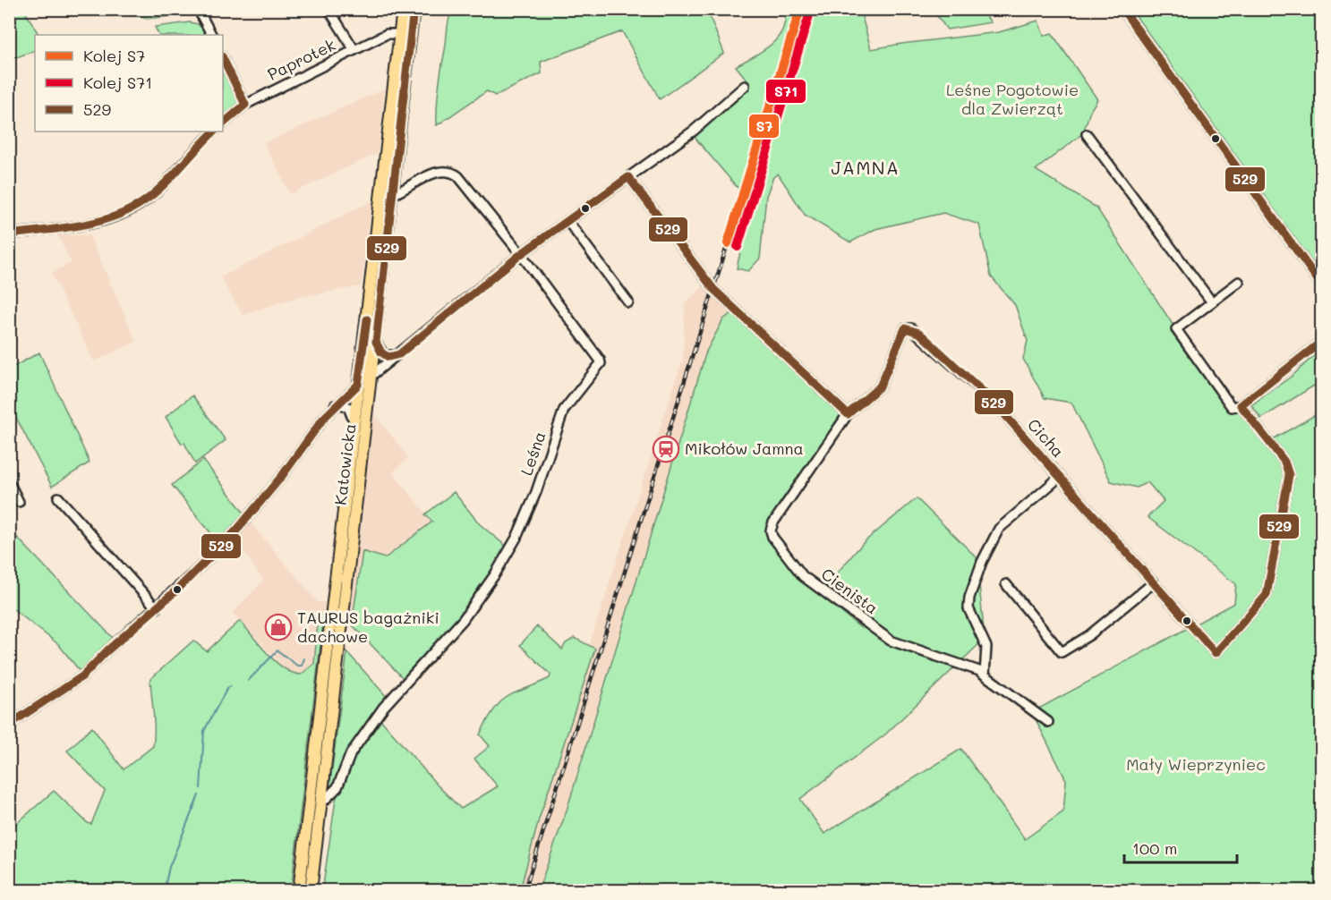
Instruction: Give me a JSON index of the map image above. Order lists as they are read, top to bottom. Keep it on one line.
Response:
{"streets":{"main road":["Katowicka"],"street":["Paprotek","Cicha","Leśna","Cienista"]},"crossings":[["Paprotek","Katowicka"],["Cicha","Cienista"],["Leśna","Katowicka"]],"districts":["JAMNA"],"parks":["Leśne Pogotowie dla Zwierząt","Mały Wieprzyniec"],"places":{"station":["Mikołów Jamna"],"shop":["TAURUS bagażniki dachowe"]},"lines":["rail line S7","transit line 529","rail line S71"],"legend":["Kolej S7","Kolej S71","529"],"scale_bar":"100 m"}
